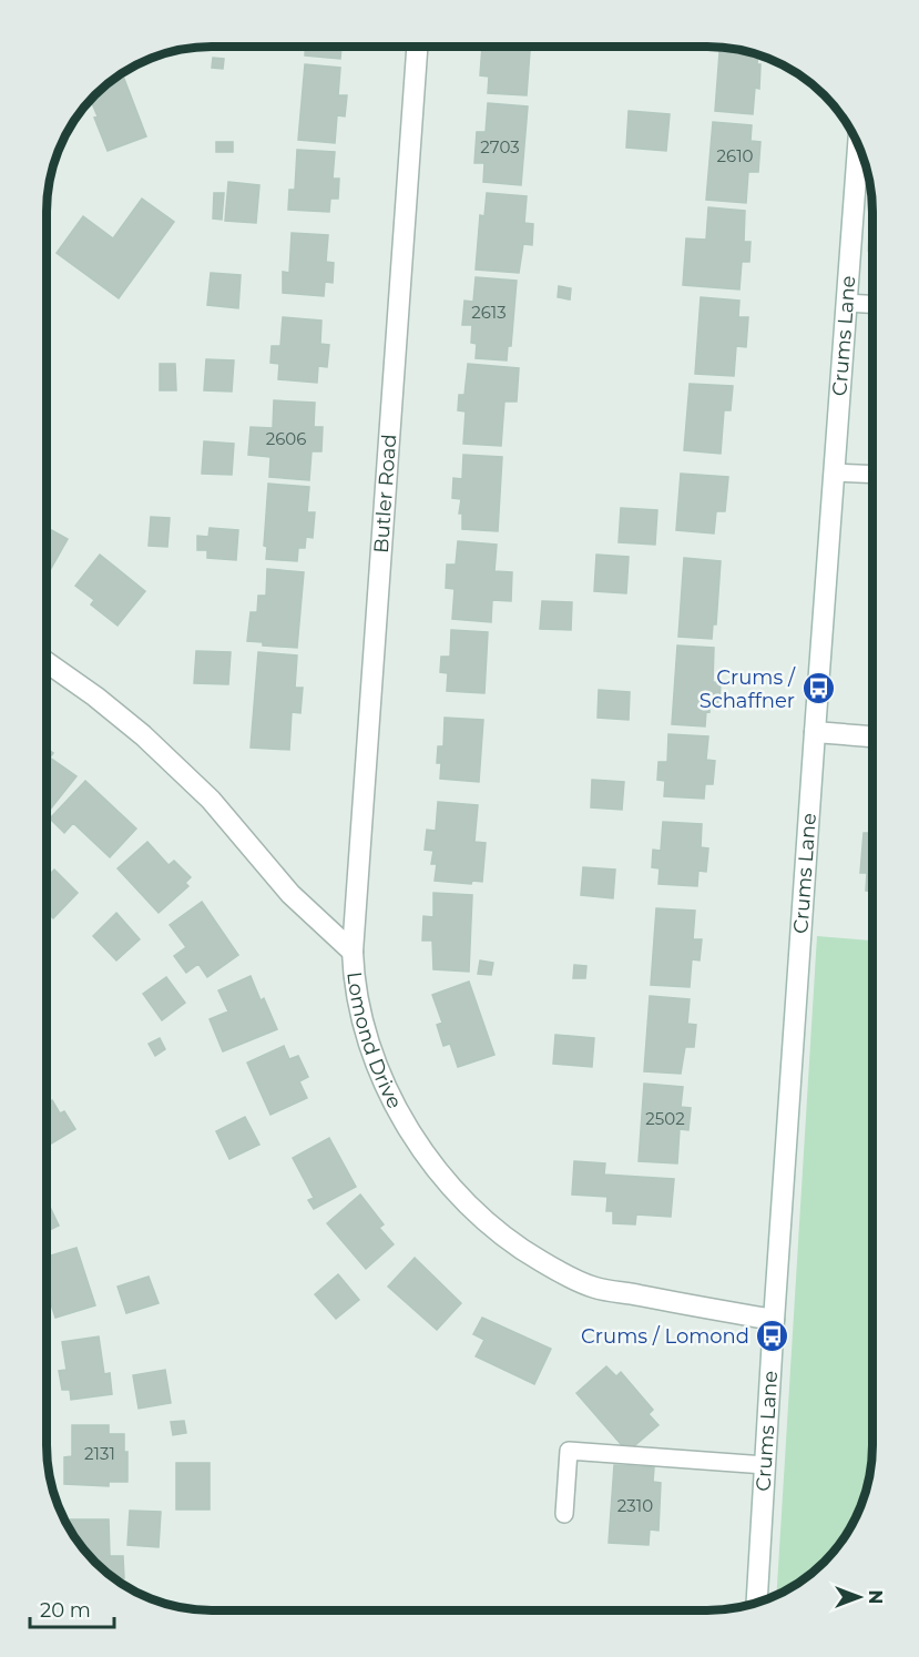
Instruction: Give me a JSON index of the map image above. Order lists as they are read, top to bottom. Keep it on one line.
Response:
{"streets":{"street":["Crums Lane","Butler Road","Lomond Drive"]},"crossings":[["Crums Lane","Lomond Drive"],["Butler Road","Lomond Drive"]],"places":{"bus stop":["Crums / Schaffner","Crums / Lomond"]},"house_numbers":["2703","2610","2613","2606","2502","2131","2310"],"scale_bar":"20 m","north":"right"}
